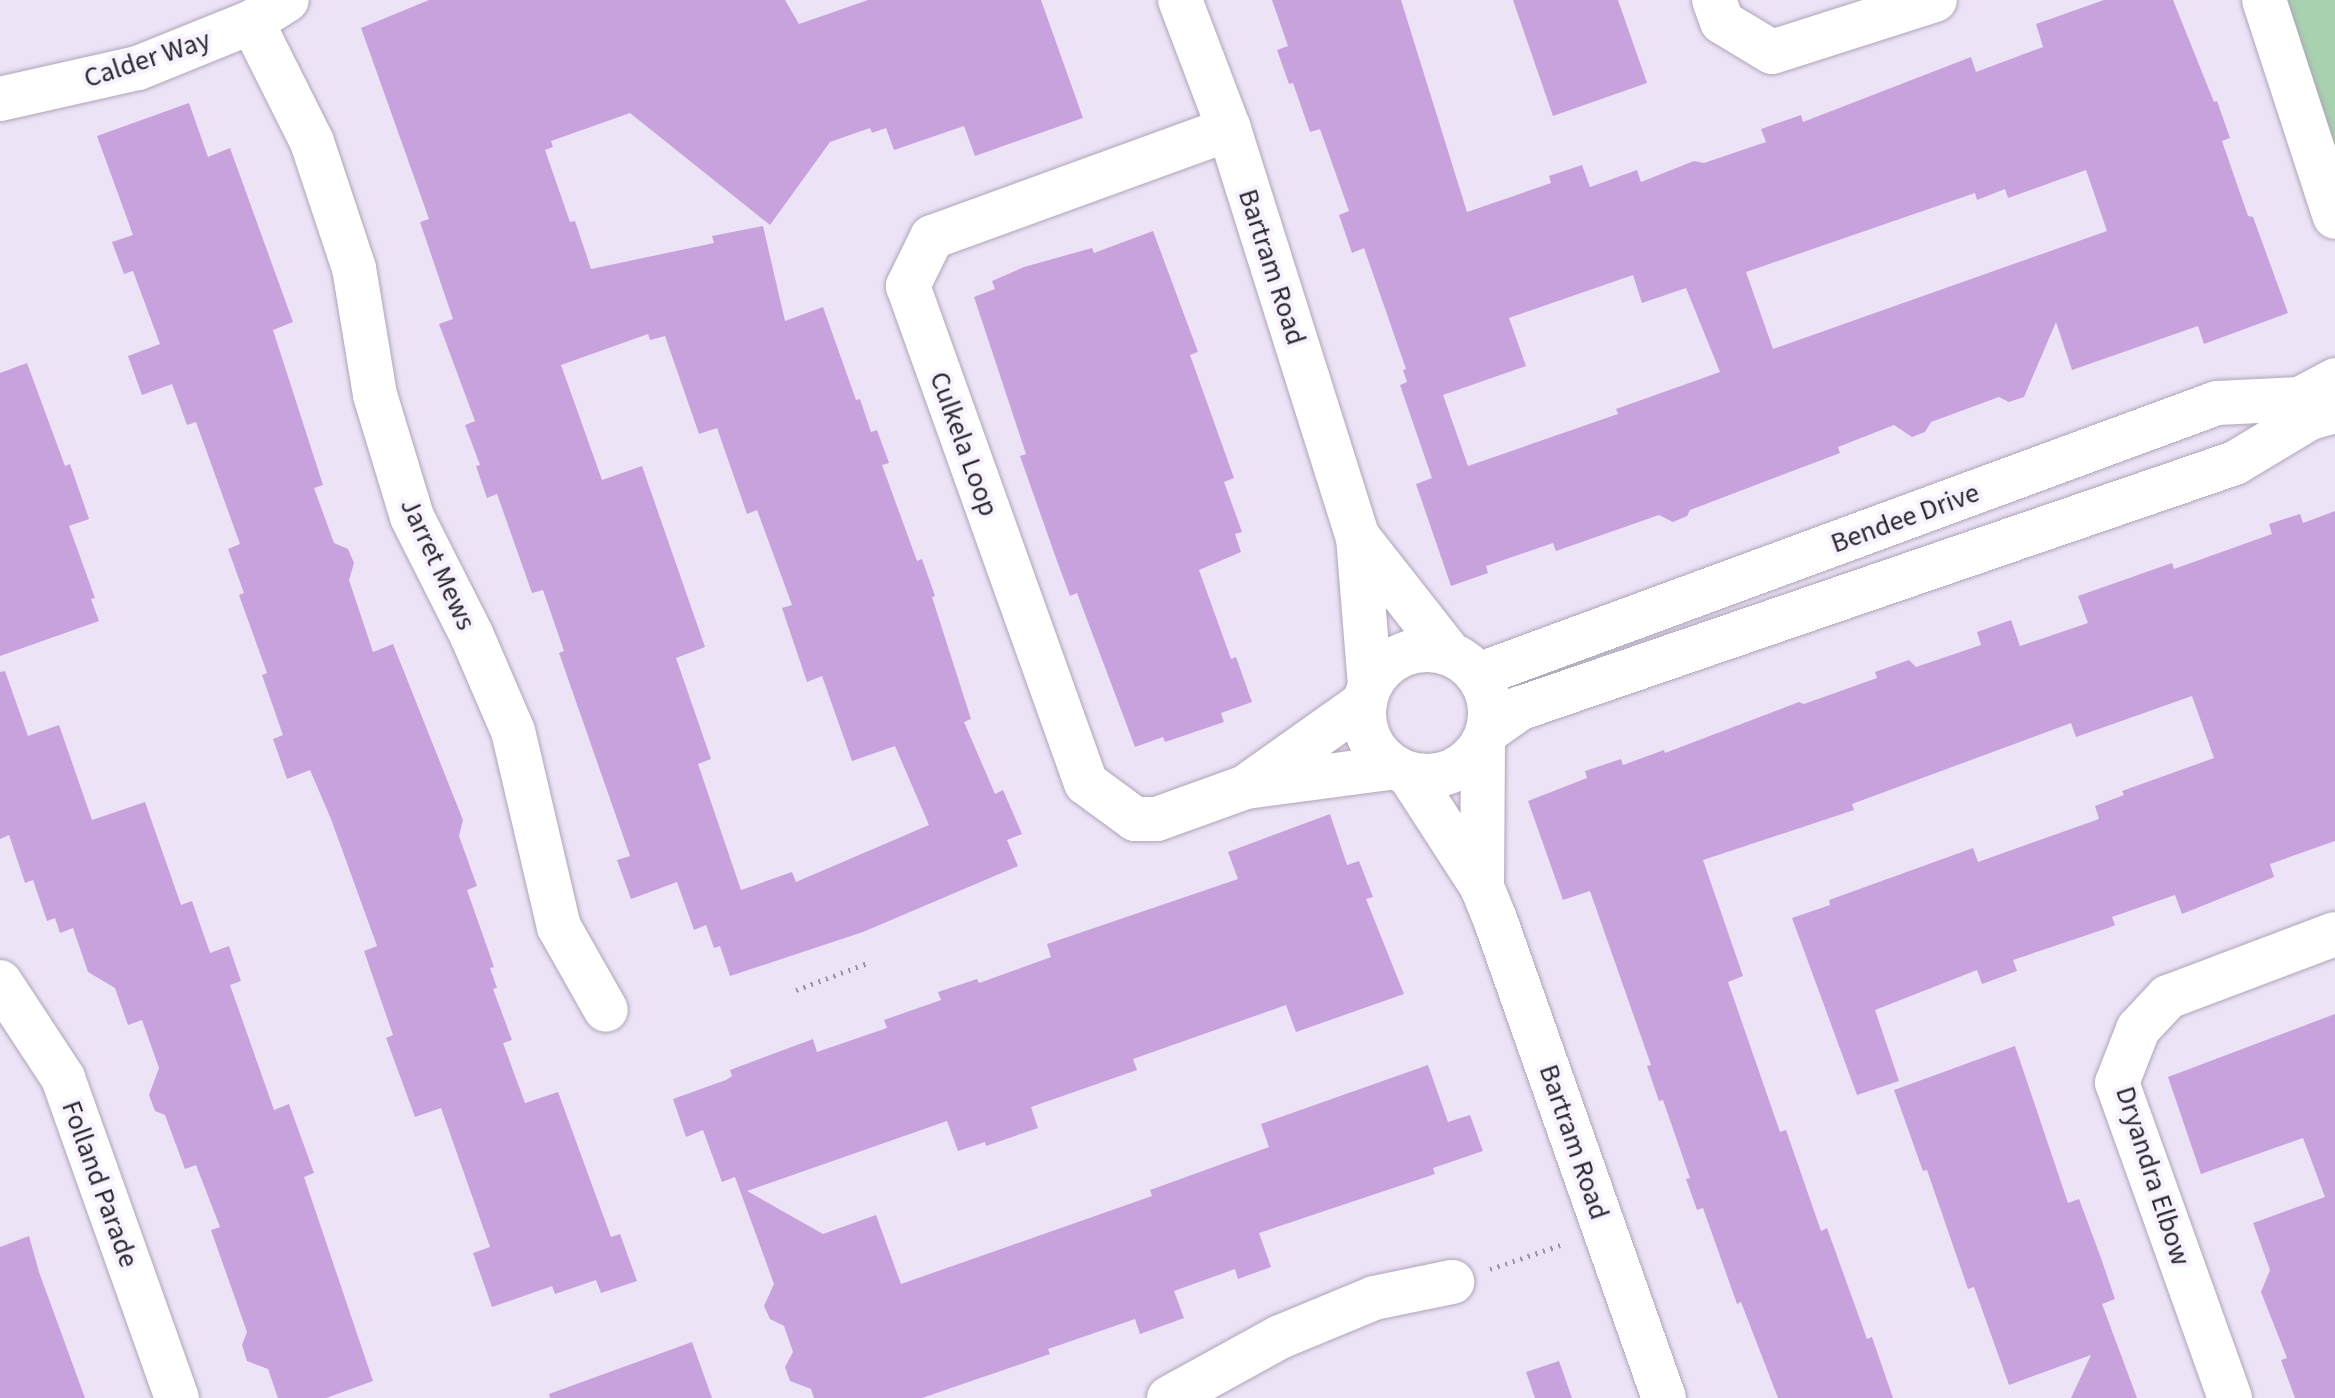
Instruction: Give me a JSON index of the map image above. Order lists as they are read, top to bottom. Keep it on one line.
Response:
{"streets":{"street":["Calder Way","Bartram Road","Culkela Loop","Bendee Drive","Jarret Mews","Dryandra Elbow","Folland Parade"]},"crossings":[["Calder Way","Jarret Mews"],["Bartram Road","Culkela Loop"],["Bartram Road","Bendee Drive"],["Culkela Loop","Bendee Drive"]]}
